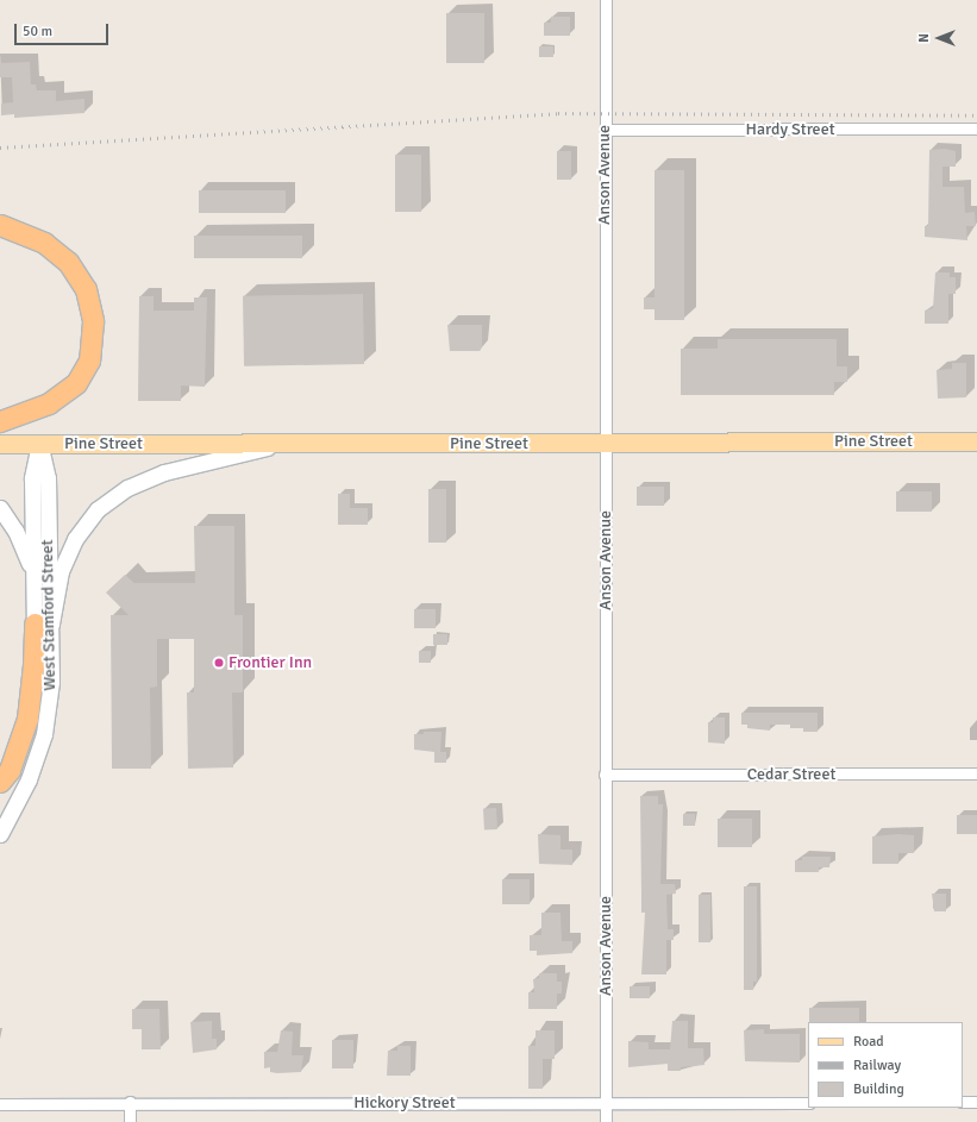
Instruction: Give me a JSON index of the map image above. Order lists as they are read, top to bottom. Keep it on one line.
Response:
{"streets":{"main road":["Pine Street","West Stamford Street"],"street":["Hardy Street","Anson Avenue","Cedar Street","Hickory Street"]},"crossings":[["Hardy Street","Anson Avenue"],["Anson Avenue","Pine Street"],["Anson Avenue","Cedar Street"],["Anson Avenue","Hickory Street"],["Pine Street","West Stamford Street"]],"places":["Frontier Inn"],"legend":["Road","Railway","Building"],"scale_bar":"50 m","north":"left"}
